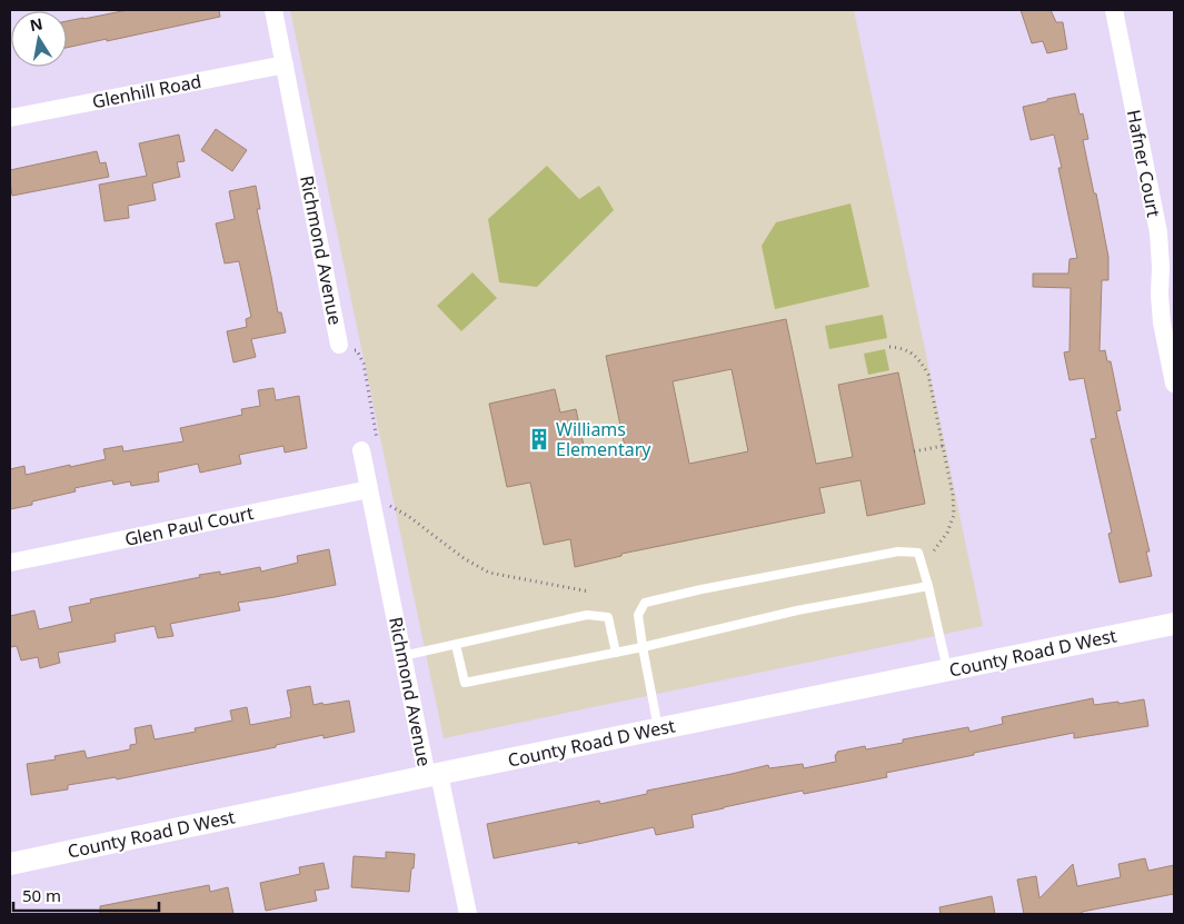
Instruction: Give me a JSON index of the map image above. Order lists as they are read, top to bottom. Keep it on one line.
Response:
{"streets":{"street":["Glenhill Road","Hafner Court","Richmond Avenue","Glen Paul Court","County Road D West"]},"crossings":[["Glenhill Road","Richmond Avenue"],["Richmond Avenue","Glen Paul Court"],["Richmond Avenue","County Road D West"]],"places":{"building":["Williams Elementary"]},"scale_bar":"50 m","north":"top"}
